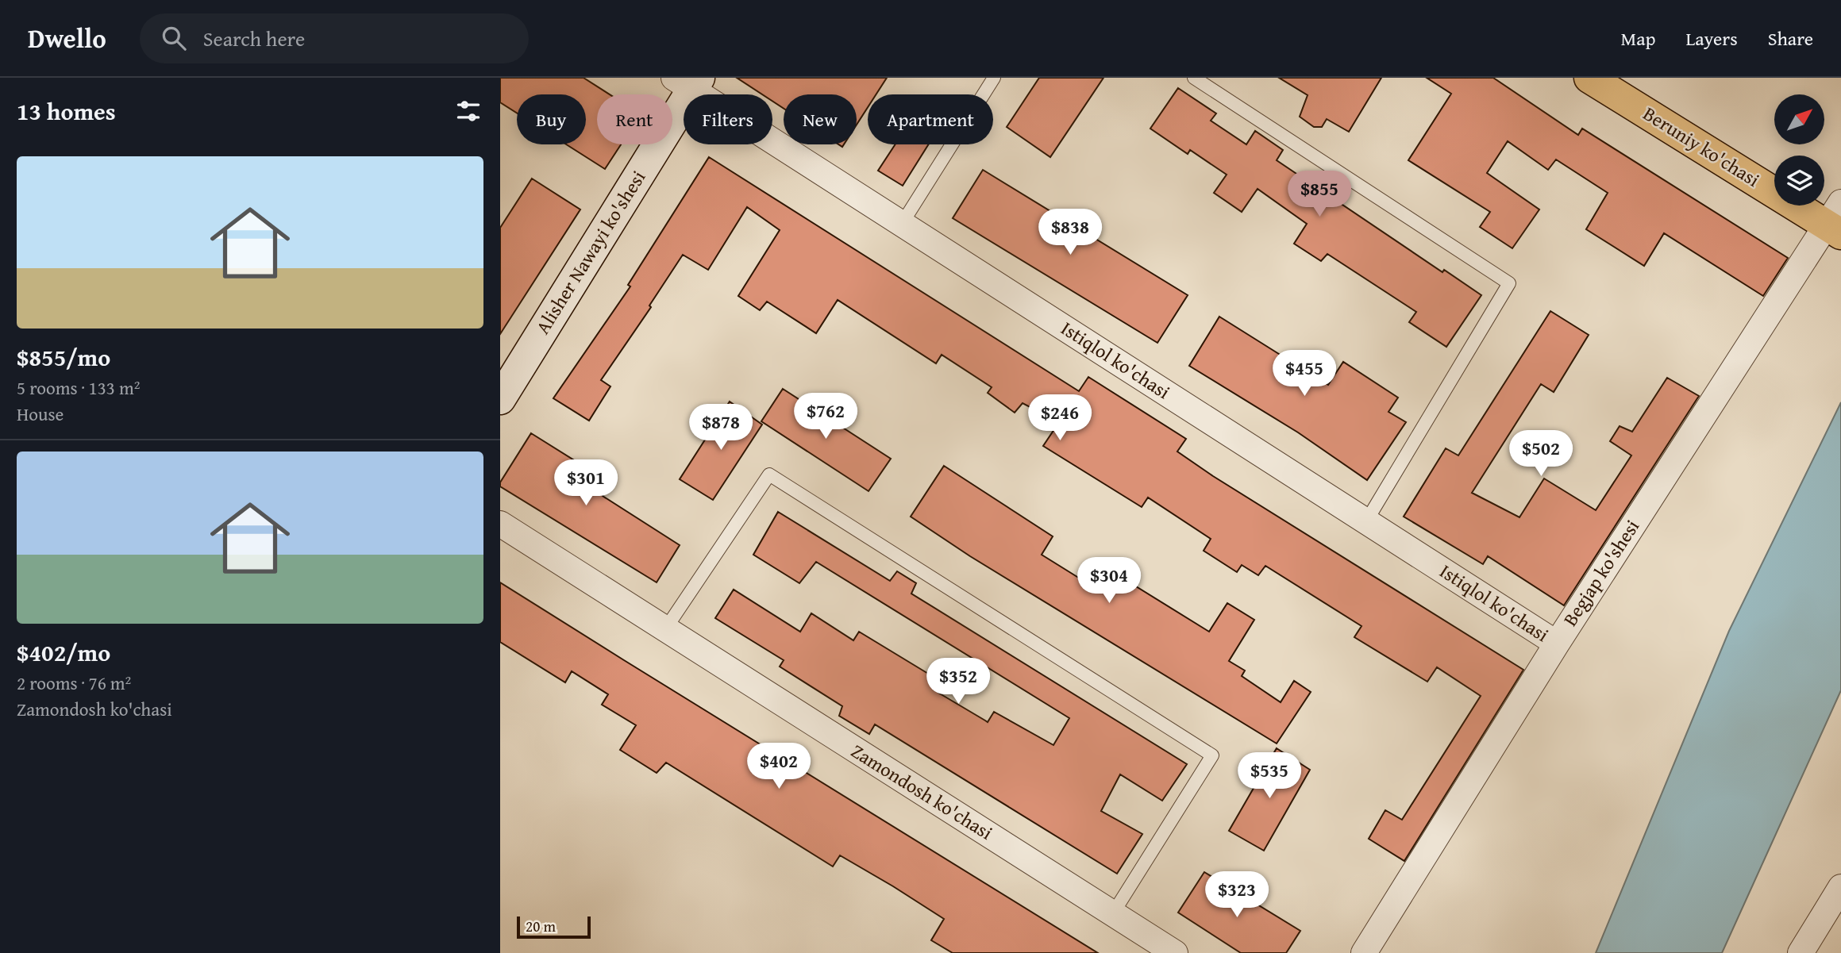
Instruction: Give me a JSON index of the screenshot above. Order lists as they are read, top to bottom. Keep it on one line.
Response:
{"streets":{"main road":["Beruniy ko'chasi"],"street":["Alisher Nawayi ko'shesi","Istiqlol ko'chasi","Begjap ko'shesi","Zamondosh ko'chasi"]},"crossings":[["Beruniy ko'chasi","Begjap ko'shesi"],["Alisher Nawayi ko'shesi","Istiqlol ko'chasi"],["Istiqlol ko'chasi","Begjap ko'shesi"]],"scale_bar":"20 m","north":"top right","page":{"header":"Dwello","search":"Search here","nav":["Map","Layers","Share"],"heading":"13 homes","chip":["Buy","Rent","Filters","New","Apartment"],"list":[{"name":"$855/mo","note":"5 rooms · 133 m² · House"},{"name":"$402/mo","note":"2 rooms · 76 m² · Zamondosh ko'chasi"}],"price":["$855","$838","$455","$762","$246","$878","$502","$301","$304","$352","$402","$535","$323"],"scale":"20 m"}}
